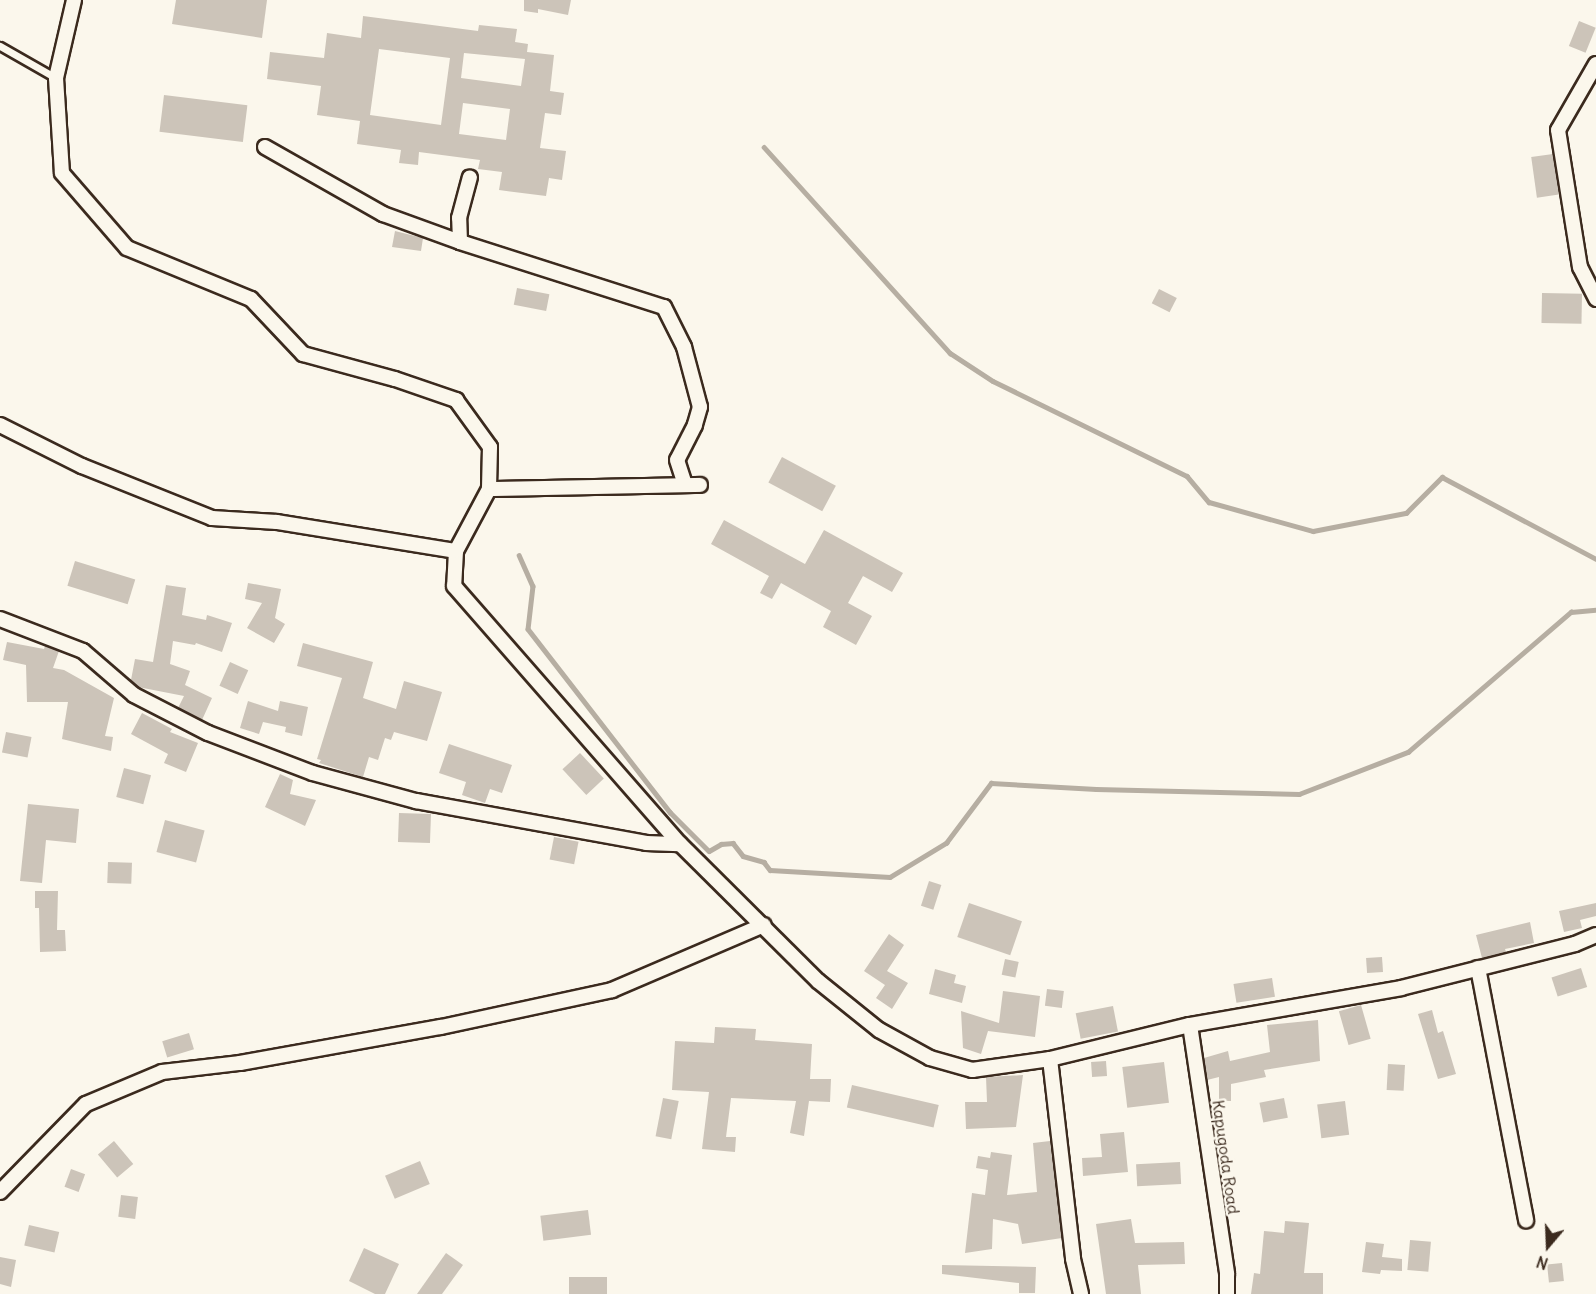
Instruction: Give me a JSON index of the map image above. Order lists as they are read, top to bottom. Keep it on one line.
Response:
{"streets":{"street":["Kapugoda Road"]},"north":"bottom"}
